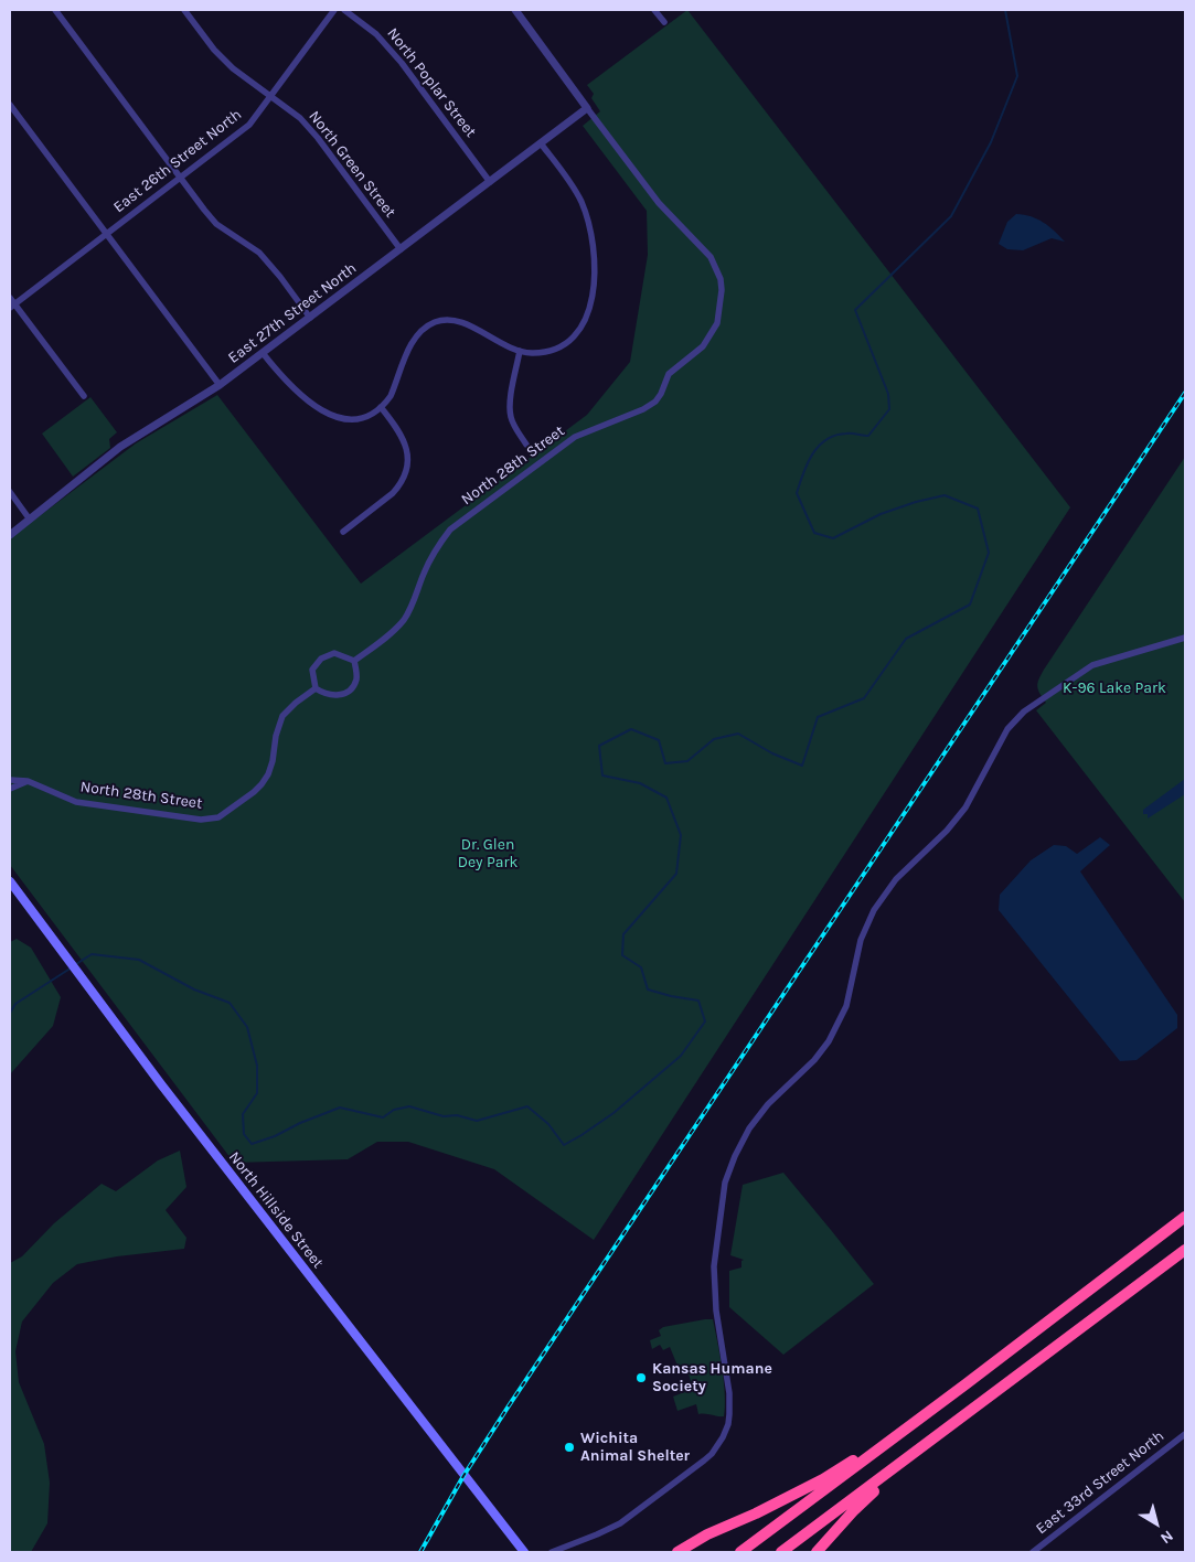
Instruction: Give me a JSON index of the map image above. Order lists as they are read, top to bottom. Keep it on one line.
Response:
{"streets":{"main road":["North Hillside Street"],"street":["North Poplar Street","East 26th Street North","North Green Street","East 27th Street North","North 28th Street","East 33rd Street North"]},"crossings":[["North Poplar Street","East 27th Street North"],["East 26th Street North","North Green Street"],["North Green Street","East 27th Street North"],["East 27th Street North","North 28th Street"]],"parks":["K-96 Lake Park","Dr. Glen Dey Park"],"places":["Kansas Humane Society","Wichita Animal Shelter"],"north":"bottom right"}
